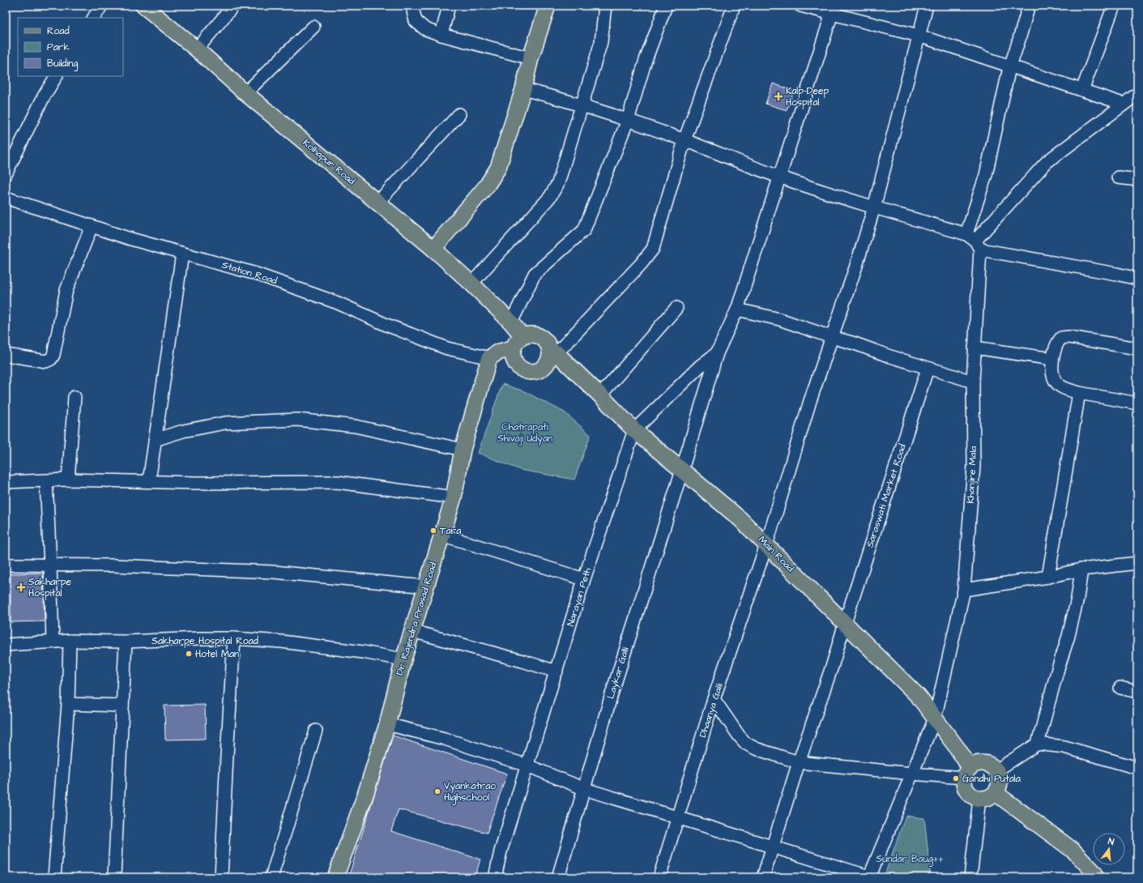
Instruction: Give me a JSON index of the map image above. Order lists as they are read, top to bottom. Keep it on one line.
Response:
{"streets":{"main road":["Kolhapur Road","Main Road","Dr. Rajendra Prasad Road"],"street":["Station Road","Khanjire Mala","Saraswati Market Road","Narayan Peth","Sakharpe Hospital Road","Laykar Galli","Dhaanya Galli"]},"crossings":[["Kolhapur Road","Main Road"],["Station Road","Dr. Rajendra Prasad Road"],["Khanjire Mala","Main Road"],["Saraswati Market Road","Main Road"],["Main Road","Narayan Peth"],["Main Road","Laykar Galli"],["Main Road","Dhaanya Galli"],["Dr. Rajendra Prasad Road","Sakharpe Hospital Road"]],"parks":["Chatrapati Shivaji Udyan","Sundar Baug++"],"places":{"health":["Kalp-Deep Hospital","Sakharpe Hospital"],"other":["Tara","Hotel Man","Gandhi Putala","Vyankatrao Highschool"]},"legend":["Road","Park","Building"],"north":"top"}
